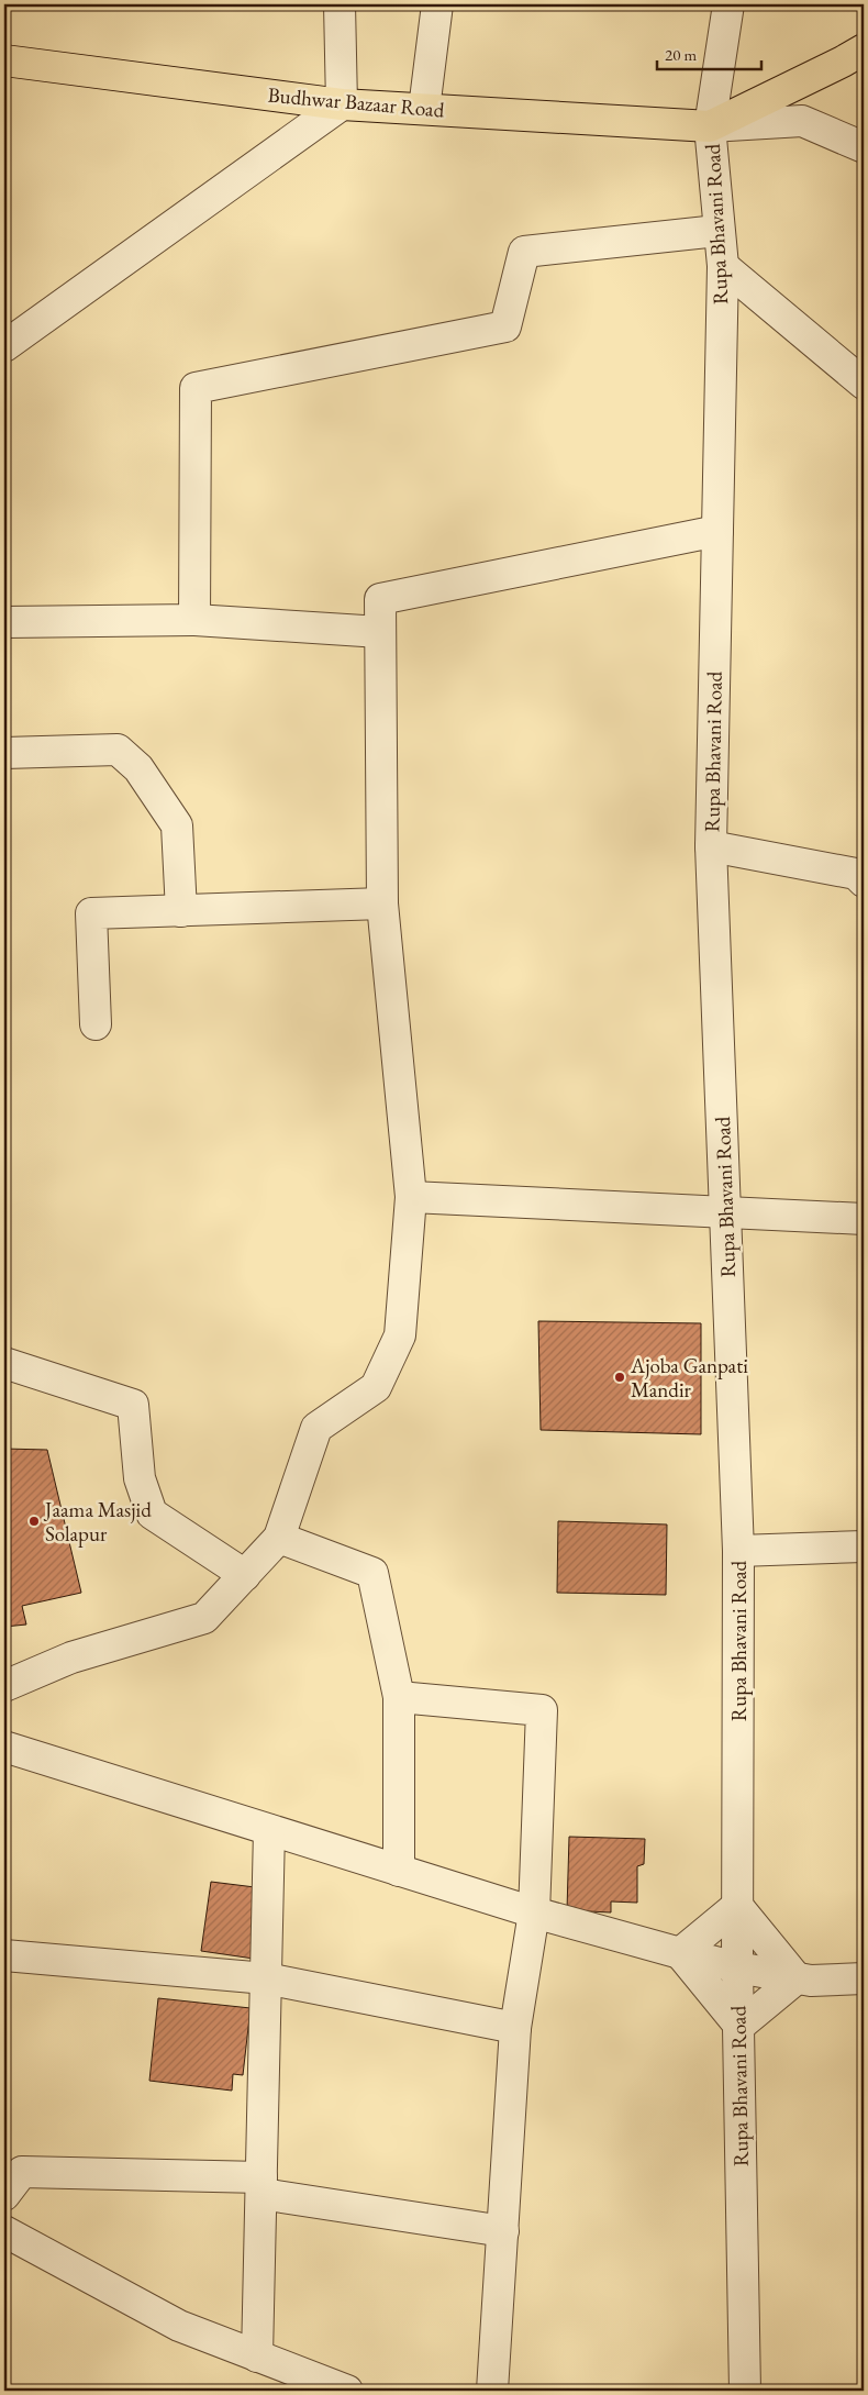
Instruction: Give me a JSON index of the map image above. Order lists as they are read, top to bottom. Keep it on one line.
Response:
{"streets":{"highway":["Budhwar Bazaar Road"],"street":["Rupa Bhavani Road"]},"crossings":[["Budhwar Bazaar Road","Rupa Bhavani Road"]],"places":["Ajoba Ganpati Mandir","Jaama Masjid Solapur"],"scale_bar":"20 m"}
